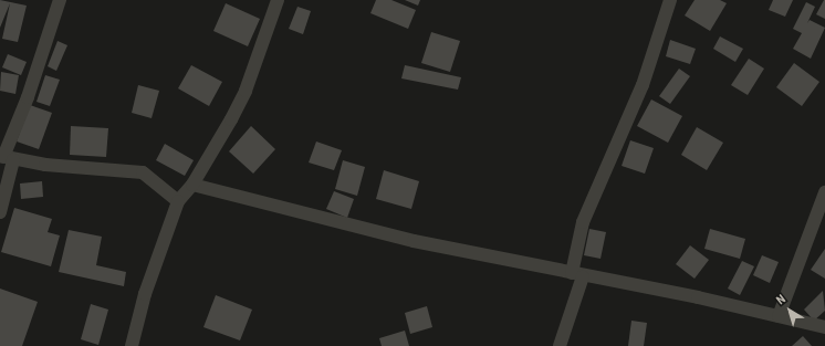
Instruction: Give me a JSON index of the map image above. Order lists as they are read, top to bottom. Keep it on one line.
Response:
{"north":"top left"}
